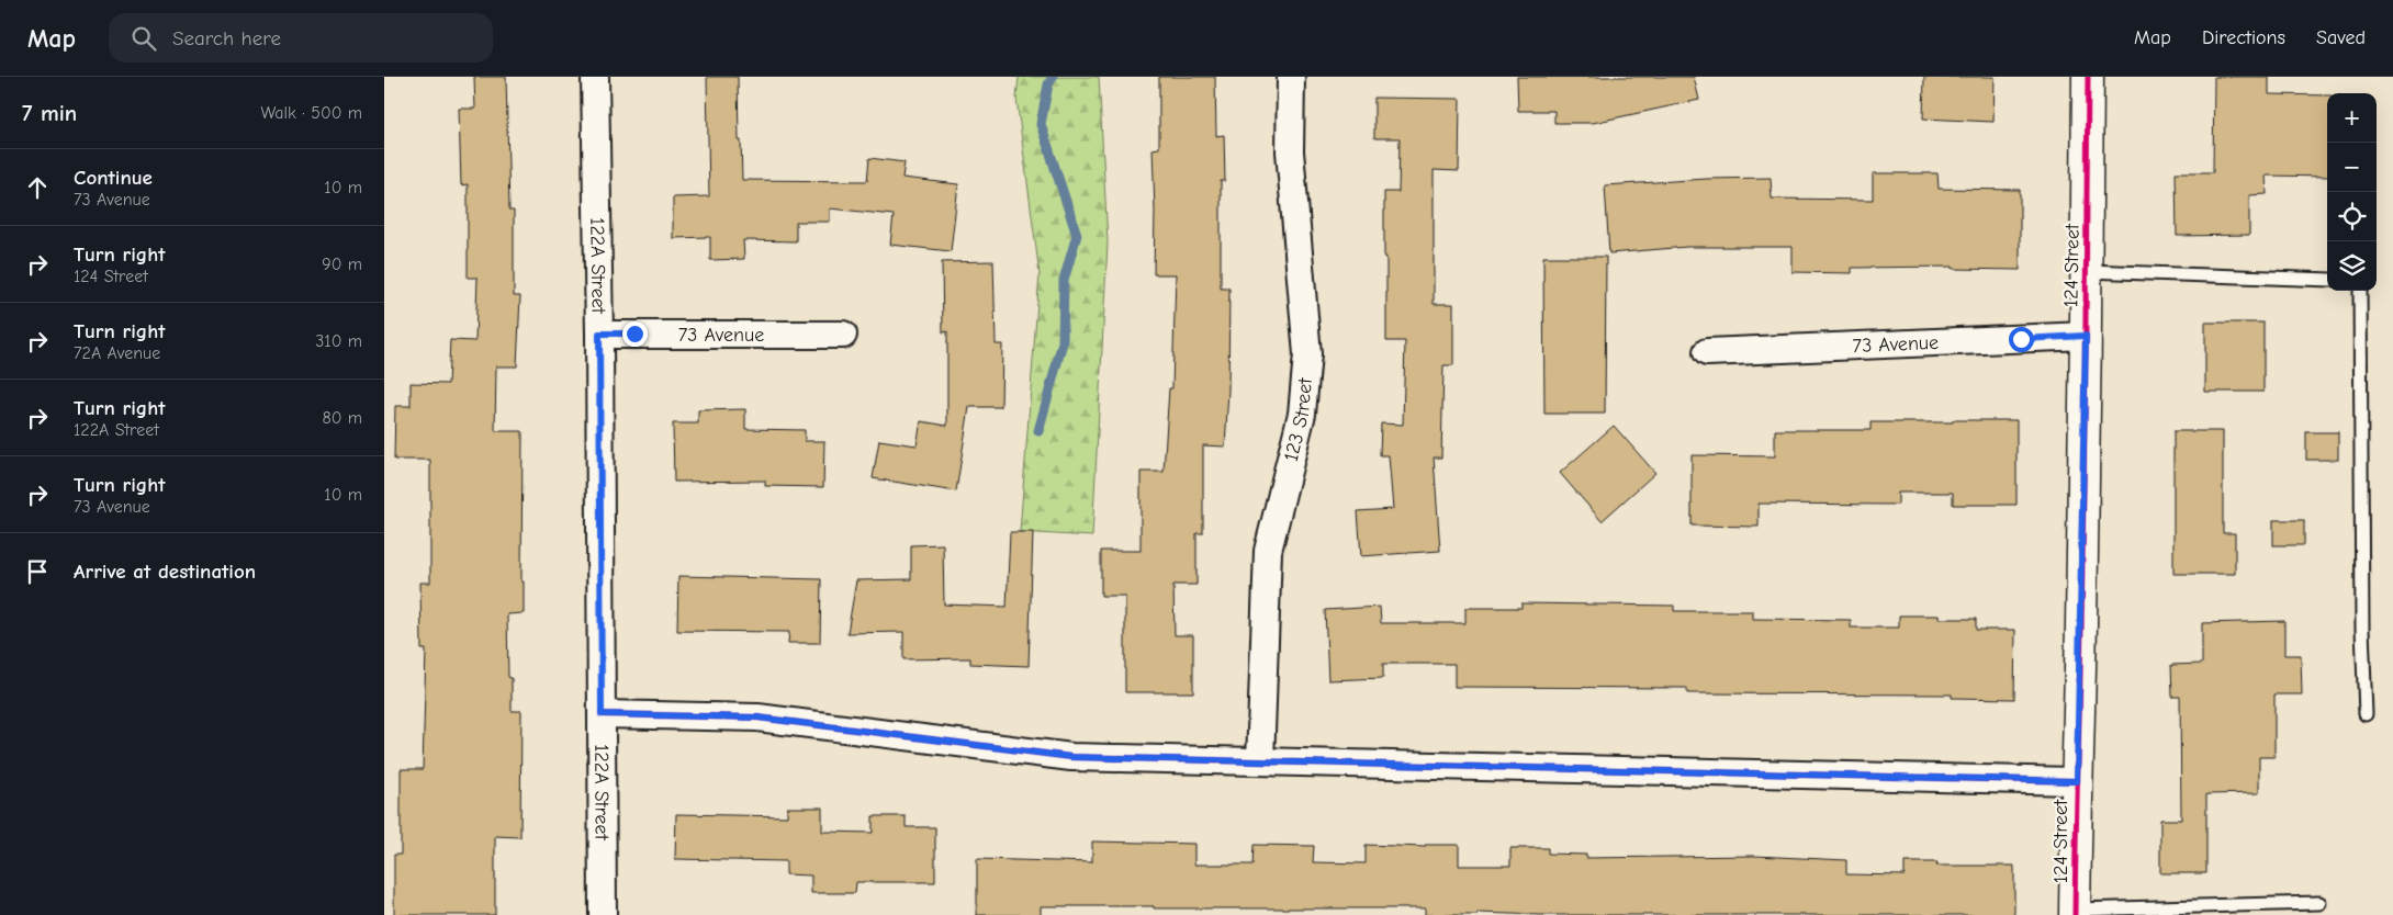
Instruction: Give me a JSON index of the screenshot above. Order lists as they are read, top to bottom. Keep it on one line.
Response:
{"streets":{"street":["122A Street","124 Street","73 Avenue","123 Street"]},"crossings":[["122A Street","73 Avenue"],["124 Street","73 Avenue"]],"page":{"header":"Map","search":"Search here","nav":["Map","Directions","Saved"],"heading":["7 min","Walk · 500 m"],"map_buttons":["+","−"],"list":[["Continue","73 Avenue","10 m"],["Turn right","124 Street","90 m"],["Turn right","72A Avenue","310 m"],["Turn right","122A Street","80 m"],["Turn right","73 Avenue","10 m"],"Arrive at destination"]}}
